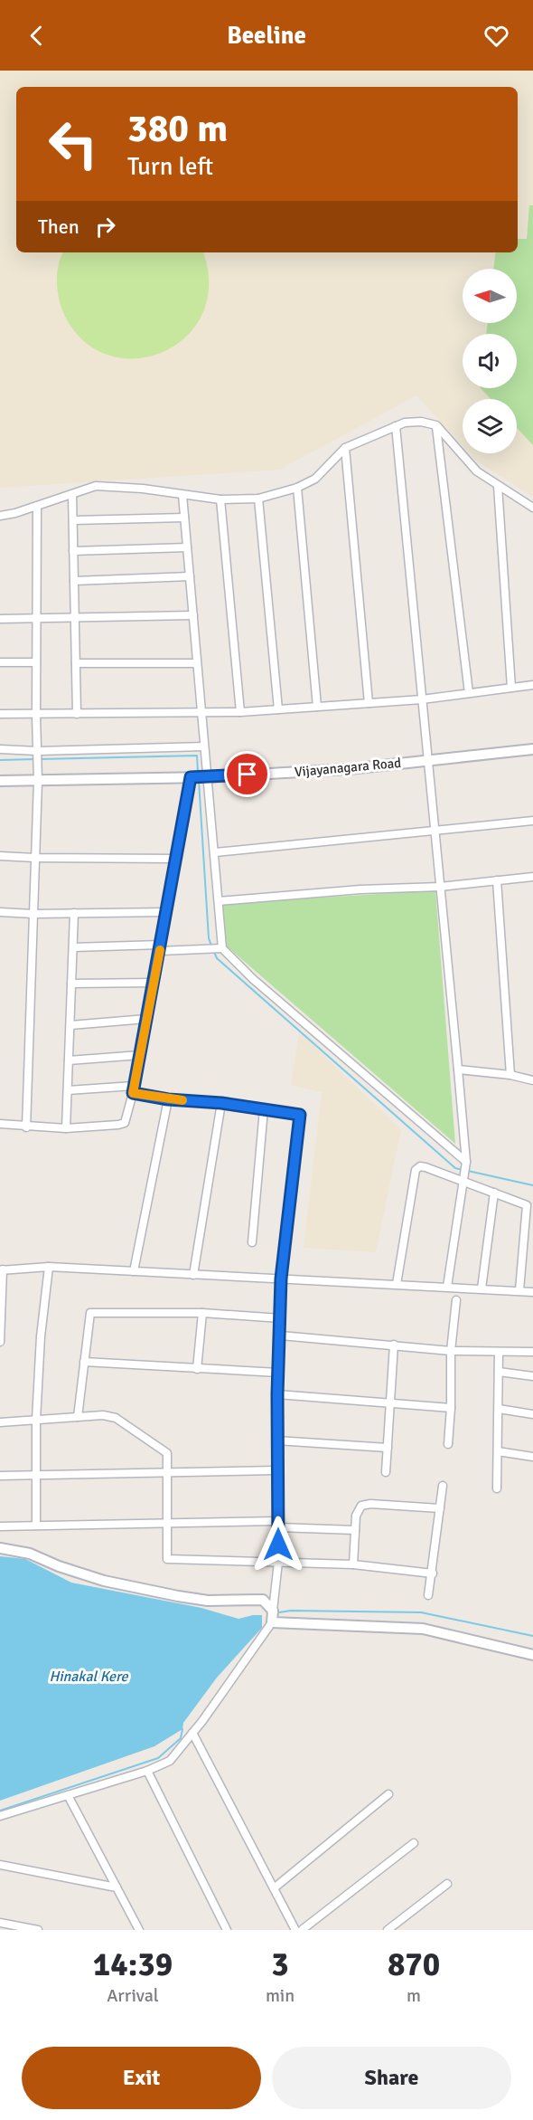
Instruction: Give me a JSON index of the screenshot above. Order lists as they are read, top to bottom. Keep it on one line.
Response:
{"streets":{"street":["Vijayanagara Road"]},"water":["Hinakal Kere"],"north":"left","page":{"header":"Beeline","turn":["380 m","Turn left"],"then":"Then","eta":["14:39","Arrival","3","min","870","m"],"buttons":["Exit","Share"]}}
